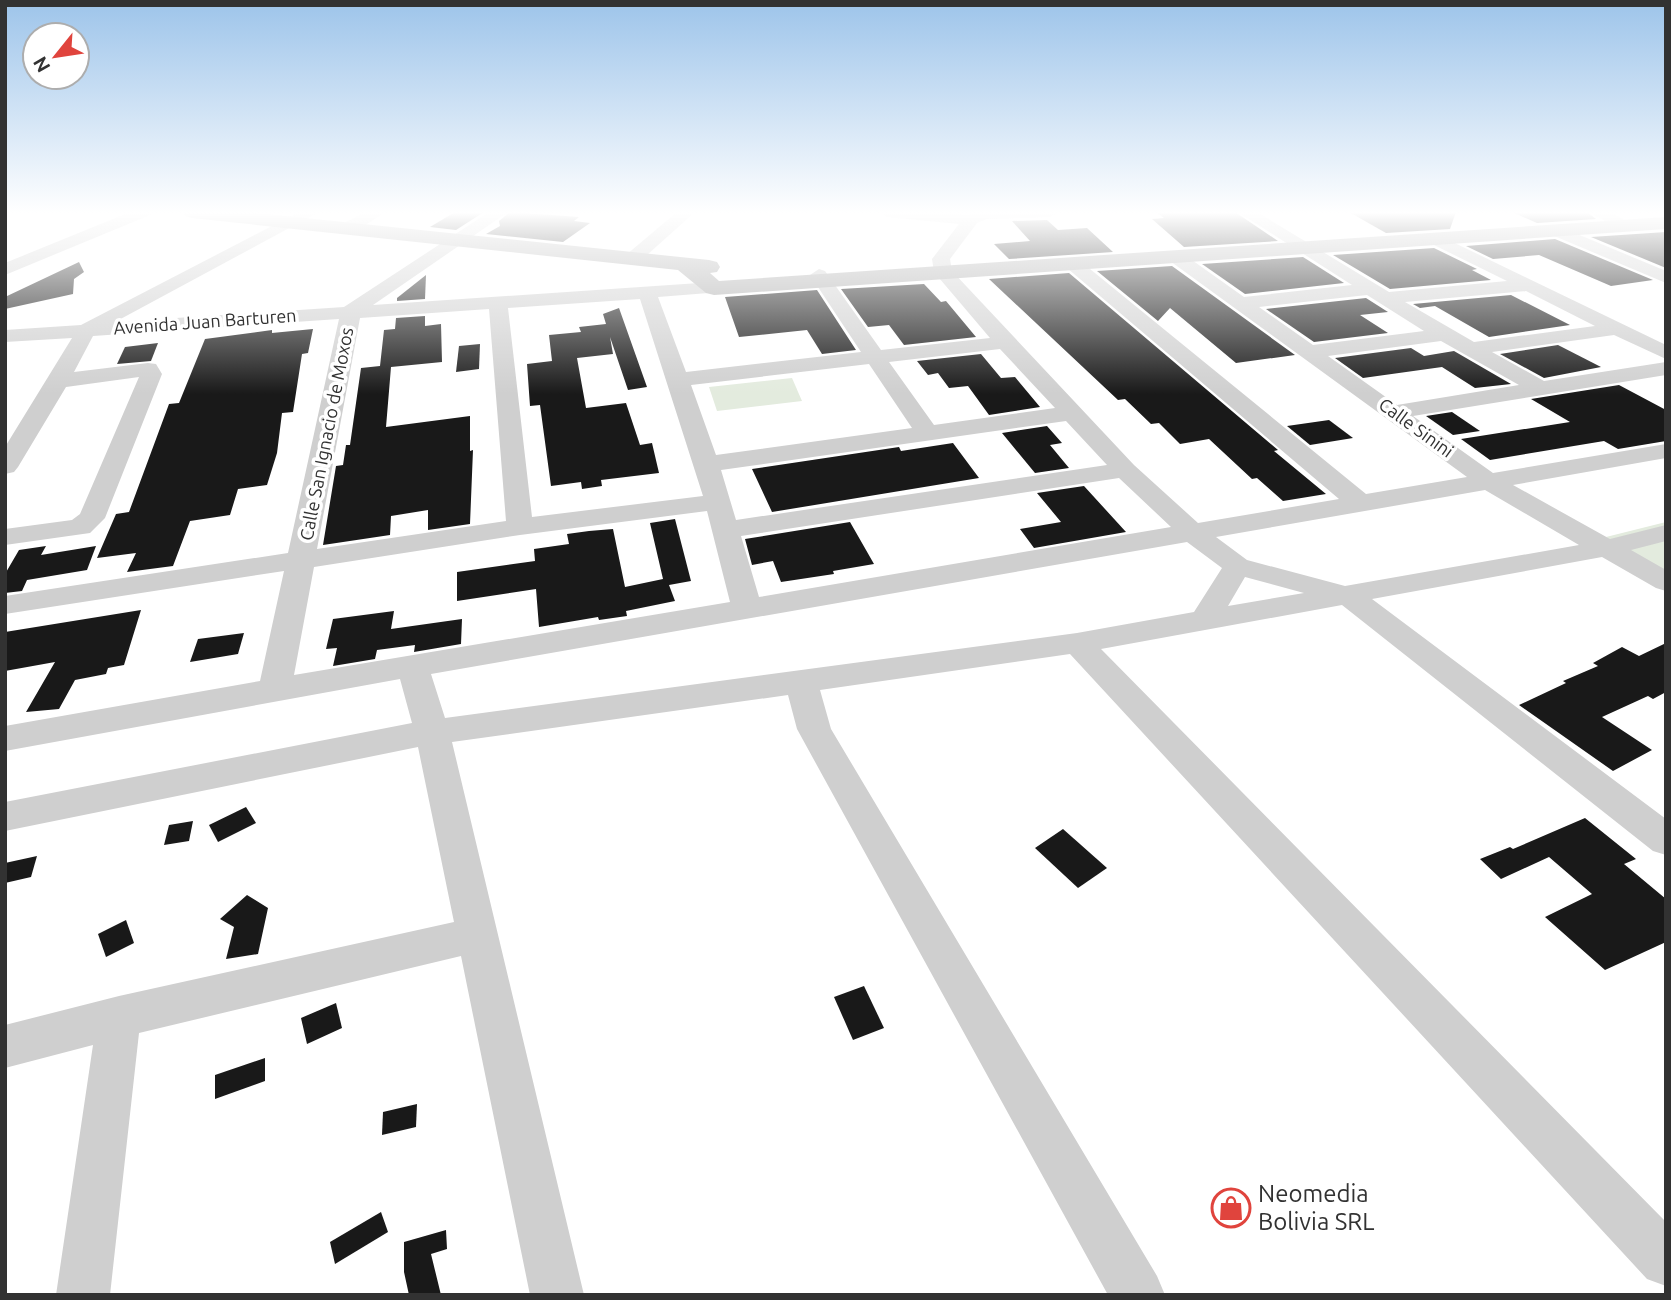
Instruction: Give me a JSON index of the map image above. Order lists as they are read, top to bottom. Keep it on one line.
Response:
{"streets":{"main road":["Avenida Juan Barturen"],"street":["Calle Sinini","Calle San Ignacio de Moxos"]},"crossings":[["Avenida Juan Barturen","Calle San Ignacio de Moxos"]],"places":{"shop":["Neomedia Bolivia SRL"]},"north":"bottom left"}
